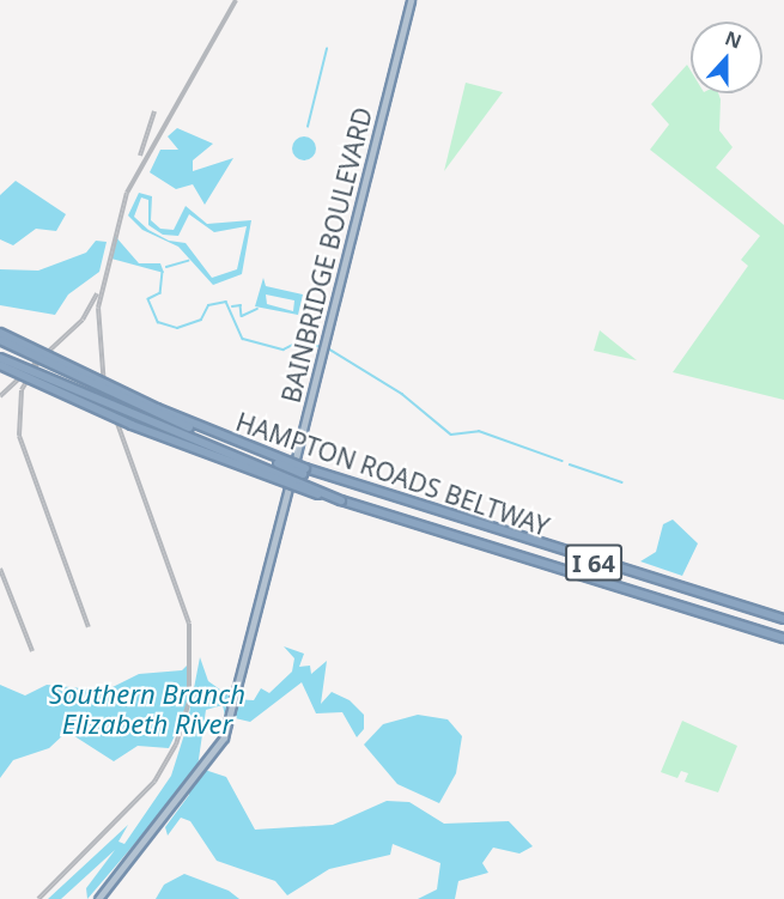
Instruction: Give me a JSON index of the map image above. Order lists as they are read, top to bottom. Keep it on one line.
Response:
{"streets":{"highway":["HAMPTON ROADS BELTWAY","I 64"],"main road":["BAINBRIDGE BOULEVARD"]},"water":["Southern Branch Elizabeth River"],"north":"top"}
